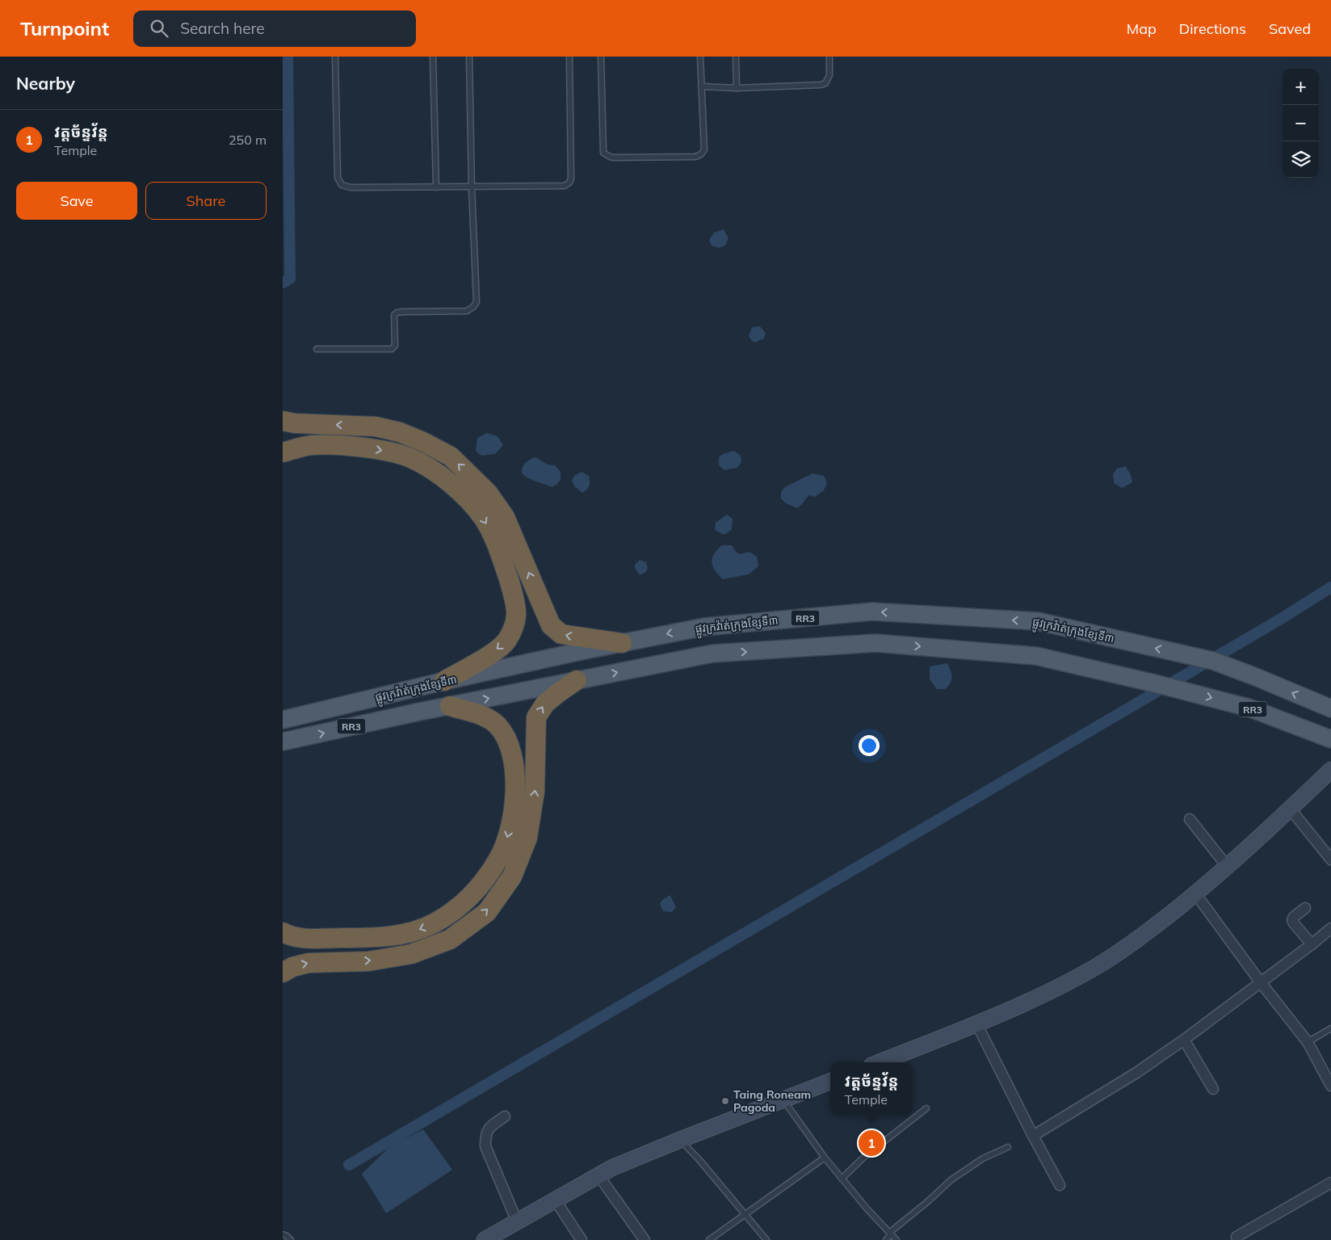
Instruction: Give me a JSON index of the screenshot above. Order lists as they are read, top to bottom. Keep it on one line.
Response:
{"streets":{"main road":["RR3","ផ្លូវក្រវ៉ាត់ក្រុងខ្សែទី៣"]},"places":["Taing Roneam Pagoda"],"page":{"header":"Turnpoint","search":"Search here","nav":["Map","Directions","Saved"],"heading":"Nearby","map_buttons":["+","−"],"list":[{"mark":"1","name":"វត្តច័ន្ទវ័ន្ត","note":"Temple","value":"250 m"}],"buttons":["Save","Share"],"popup":["វត្តច័ន្ទវ័ន្ត","Temple"],"pins":"1"}}
